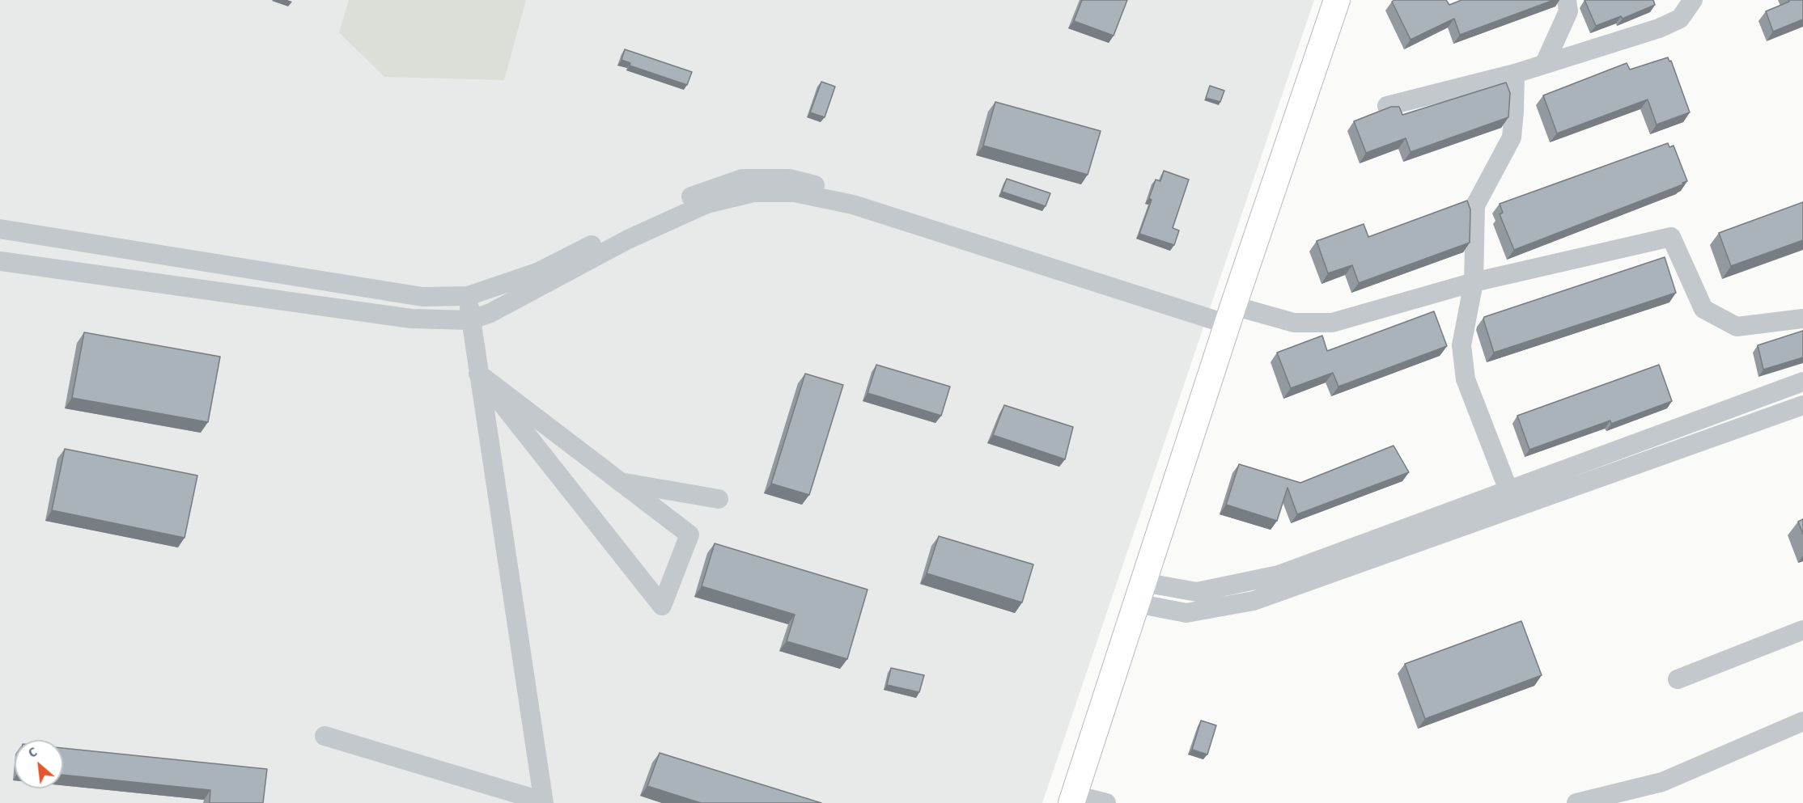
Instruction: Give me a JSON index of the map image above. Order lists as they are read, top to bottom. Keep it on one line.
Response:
{"north":"top left"}
